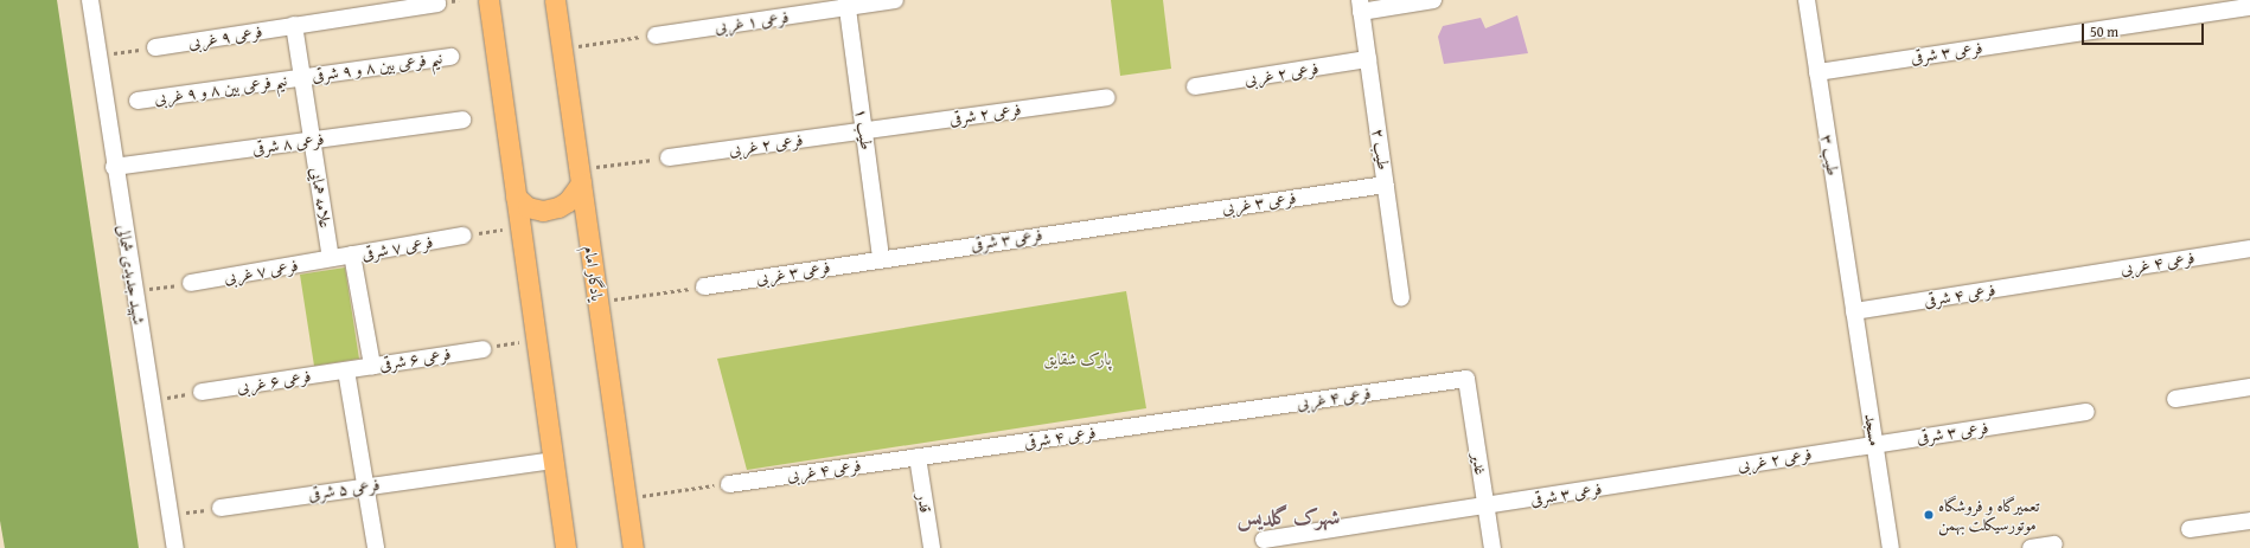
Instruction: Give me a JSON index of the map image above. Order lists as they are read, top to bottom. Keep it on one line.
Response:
{"streets":{"main road":["یادگار امام"],"street":["فرعی ۱ غربی","فرعی ۹ غربی","فرعی ۳ شرقی","نیم فرعی بین ۸ و ۹ شرقی","فرعی ۲ غربی","نیم فرعی بین ۸ و ۹ غربی","فرعی ۲ شرقی","طیب ۱","فرعی ۸ شرقی","طیب ۲","طیب ۳","علامه همایی","فرعی ۳ غربی","فرعی ۷ شرقی","فرعی ۴ غربی","فرعی ۷ غربی","شهید جدیدی شمالی","فرعی ۴ شرقی","فرعی ۶ شرقی","فرعی ۶ غربی","مسجد","غدیر","فرعی ۵ شرقی","قدر"]},"crossings":[["فرعی ۱ غربی","طیب ۱"],["فرعی ۹ غربی","علامه همایی"],["فرعی ۳ شرقی","فرعی ۲ غربی"],["فرعی ۳ شرقی","طیب ۱"],["فرعی ۳ شرقی","طیب ۳"],["فرعی ۳ شرقی","فرعی ۳ غربی"],["فرعی ۳ شرقی","مسجد"],["فرعی ۳ شرقی","غدیر"],["نیم فرعی بین ۸ و ۹ شرقی","نیم فرعی بین ۸ و ۹ غربی"],["نیم فرعی بین ۸ و ۹ شرقی","علامه همایی"],["فرعی ۲ غربی","فرعی ۲ شرقی"],["فرعی ۲ غربی","طیب ۱"],["فرعی ۲ غربی","طیب ۲"],["فرعی ۲ غربی","مسجد"],["نیم فرعی بین ۸ و ۹ غربی","علامه همایی"],["فرعی ۲ شرقی","طیب ۱"],["طیب ۱","فرعی ۳ غربی"],["فرعی ۸ شرقی","علامه همایی"],["فرعی ۸ شرقی","شهید جدیدی شمالی"],["طیب ۲","فرعی ۳ غربی"],["طیب ۳","فرعی ۴ شرقی"],["طیب ۳","مسجد"],["علامه همایی","فرعی ۷ شرقی"],["علامه همایی","فرعی ۷ غربی"],["فرعی ۷ شرقی","فرعی ۷ غربی"],["فرعی ۴ غربی","فرعی ۴ شرقی"],["فرعی ۴ غربی","غدیر"],["فرعی ۴ غربی","قدر"],["فرعی ۴ شرقی","مسجد"],["فرعی ۴ شرقی","قدر"],["فرعی ۶ شرقی","فرعی ۶ غربی"]],"districts":["شهرک گلدیس"],"parks":["پارک شقایق"],"places":["تعمیرگاه و فروشگاه موتورسیکلت بهمن"],"scale_bar":"50 m"}
